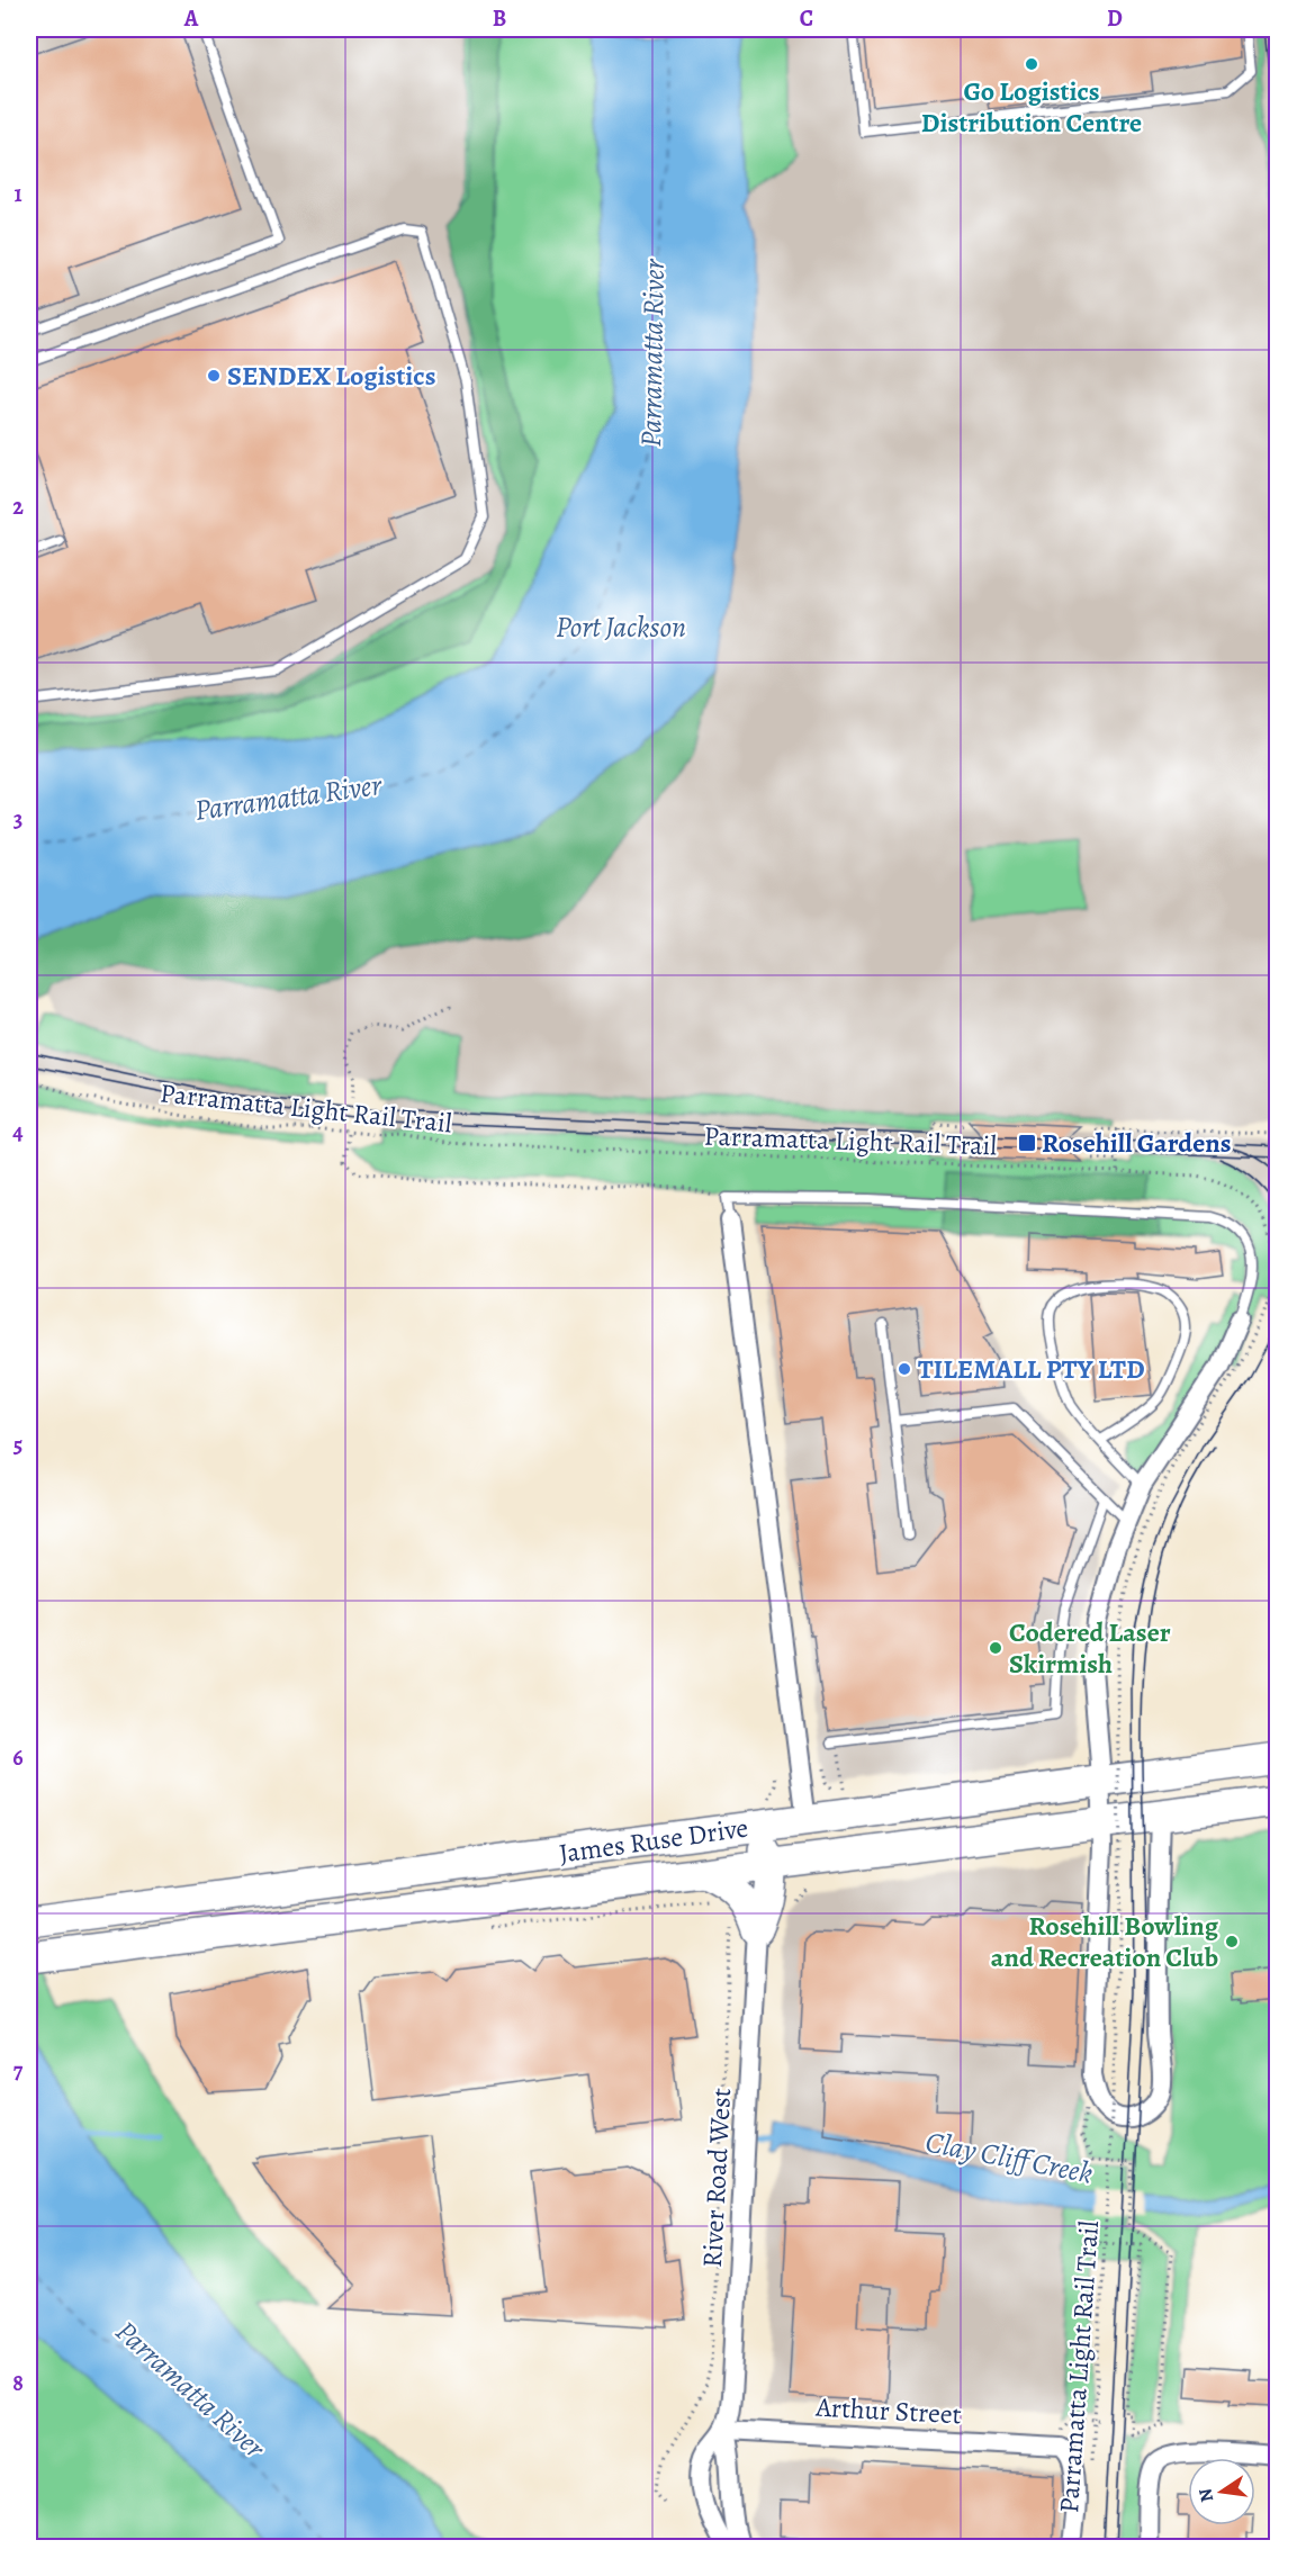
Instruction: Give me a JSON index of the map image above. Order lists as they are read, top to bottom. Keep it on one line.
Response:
{"streets":{"main road":["James Ruse Drive"],"street":["River Road West","Arthur Street"],"path":["Parramatta Light Rail Trail"]},"crossings":[["River Road West","Arthur Street"]],"water":["Parramatta River","Port Jackson","Clay Cliff Creek"],"places":{"other":["Go Logistics Distribution Centre","SENDEX Logistics","TILEMALL PTY LTD","Codered Laser Skirmish","Rosehill Bowling and Recreation Club"],"transit":["Rosehill Gardens"]},"north":"left","grid":{"columns":["A","B","C","D"],"rows":["1","2","3","4","5","6","7","8"]}}
